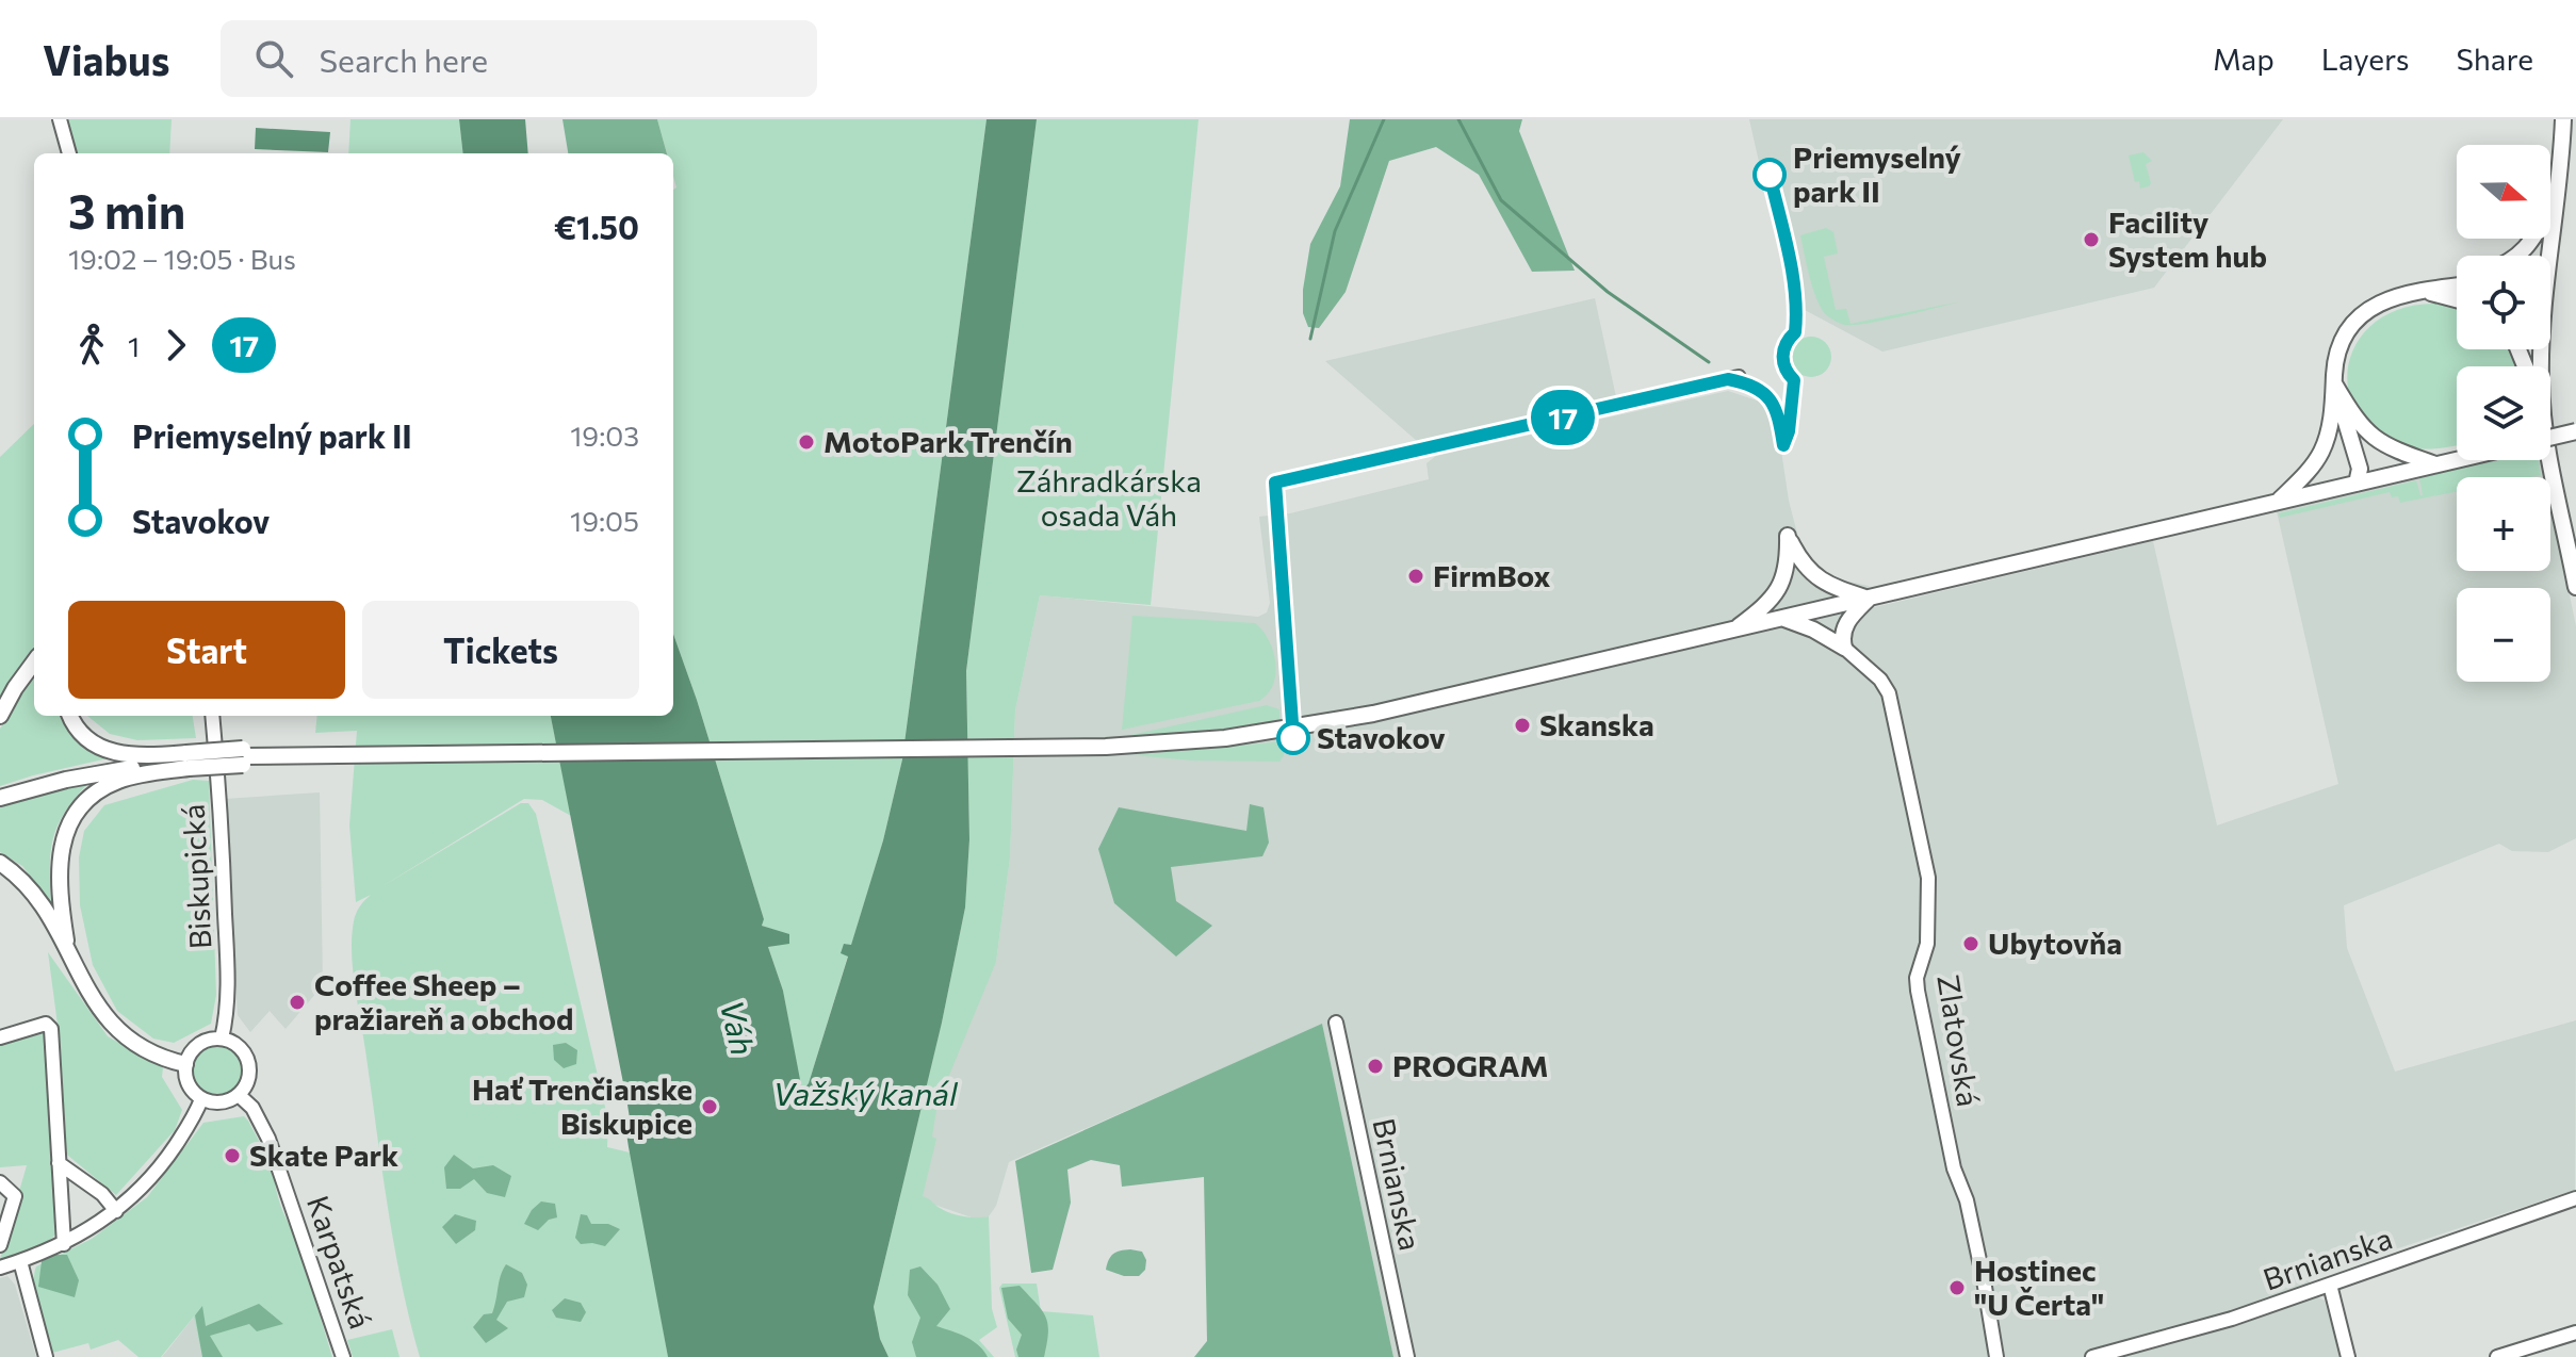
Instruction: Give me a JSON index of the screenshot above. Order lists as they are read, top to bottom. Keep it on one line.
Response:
{"streets":{"street":["Biskupická","Zlatovská","Brnianska","Karpatská"]},"crossings":[["Biskupická","Karpatská"]],"water":["Váh","Važský kanál"],"parks":["Záhradkárska osada Váh"],"places":["Priemyselný park II","Facility System hub","MotoPark Trenčín","FirmBox","Skanska","Stavokov","Ubytovňa","Coffee Sheep – pražiareň a obchod","PROGRAM","Hať Trenčianske Biskupice","Skate Park","Hostinec \"U Čerta\""],"lines":["bus line 17"],"north":"right","page":{"header":"Viabus","search":"Search here","nav":["Map","Layers","Share"],"on_map":"17","map_buttons":["+","−"],"heading":["3 min","19:02 – 19:05 · Bus","€1.50"],"legs":["1","17"],"list":[{"name":"Priemyselný park II","value":"19:03"},{"name":"Stavokov","value":"19:05"}],"buttons":["Start","Tickets"]}}
